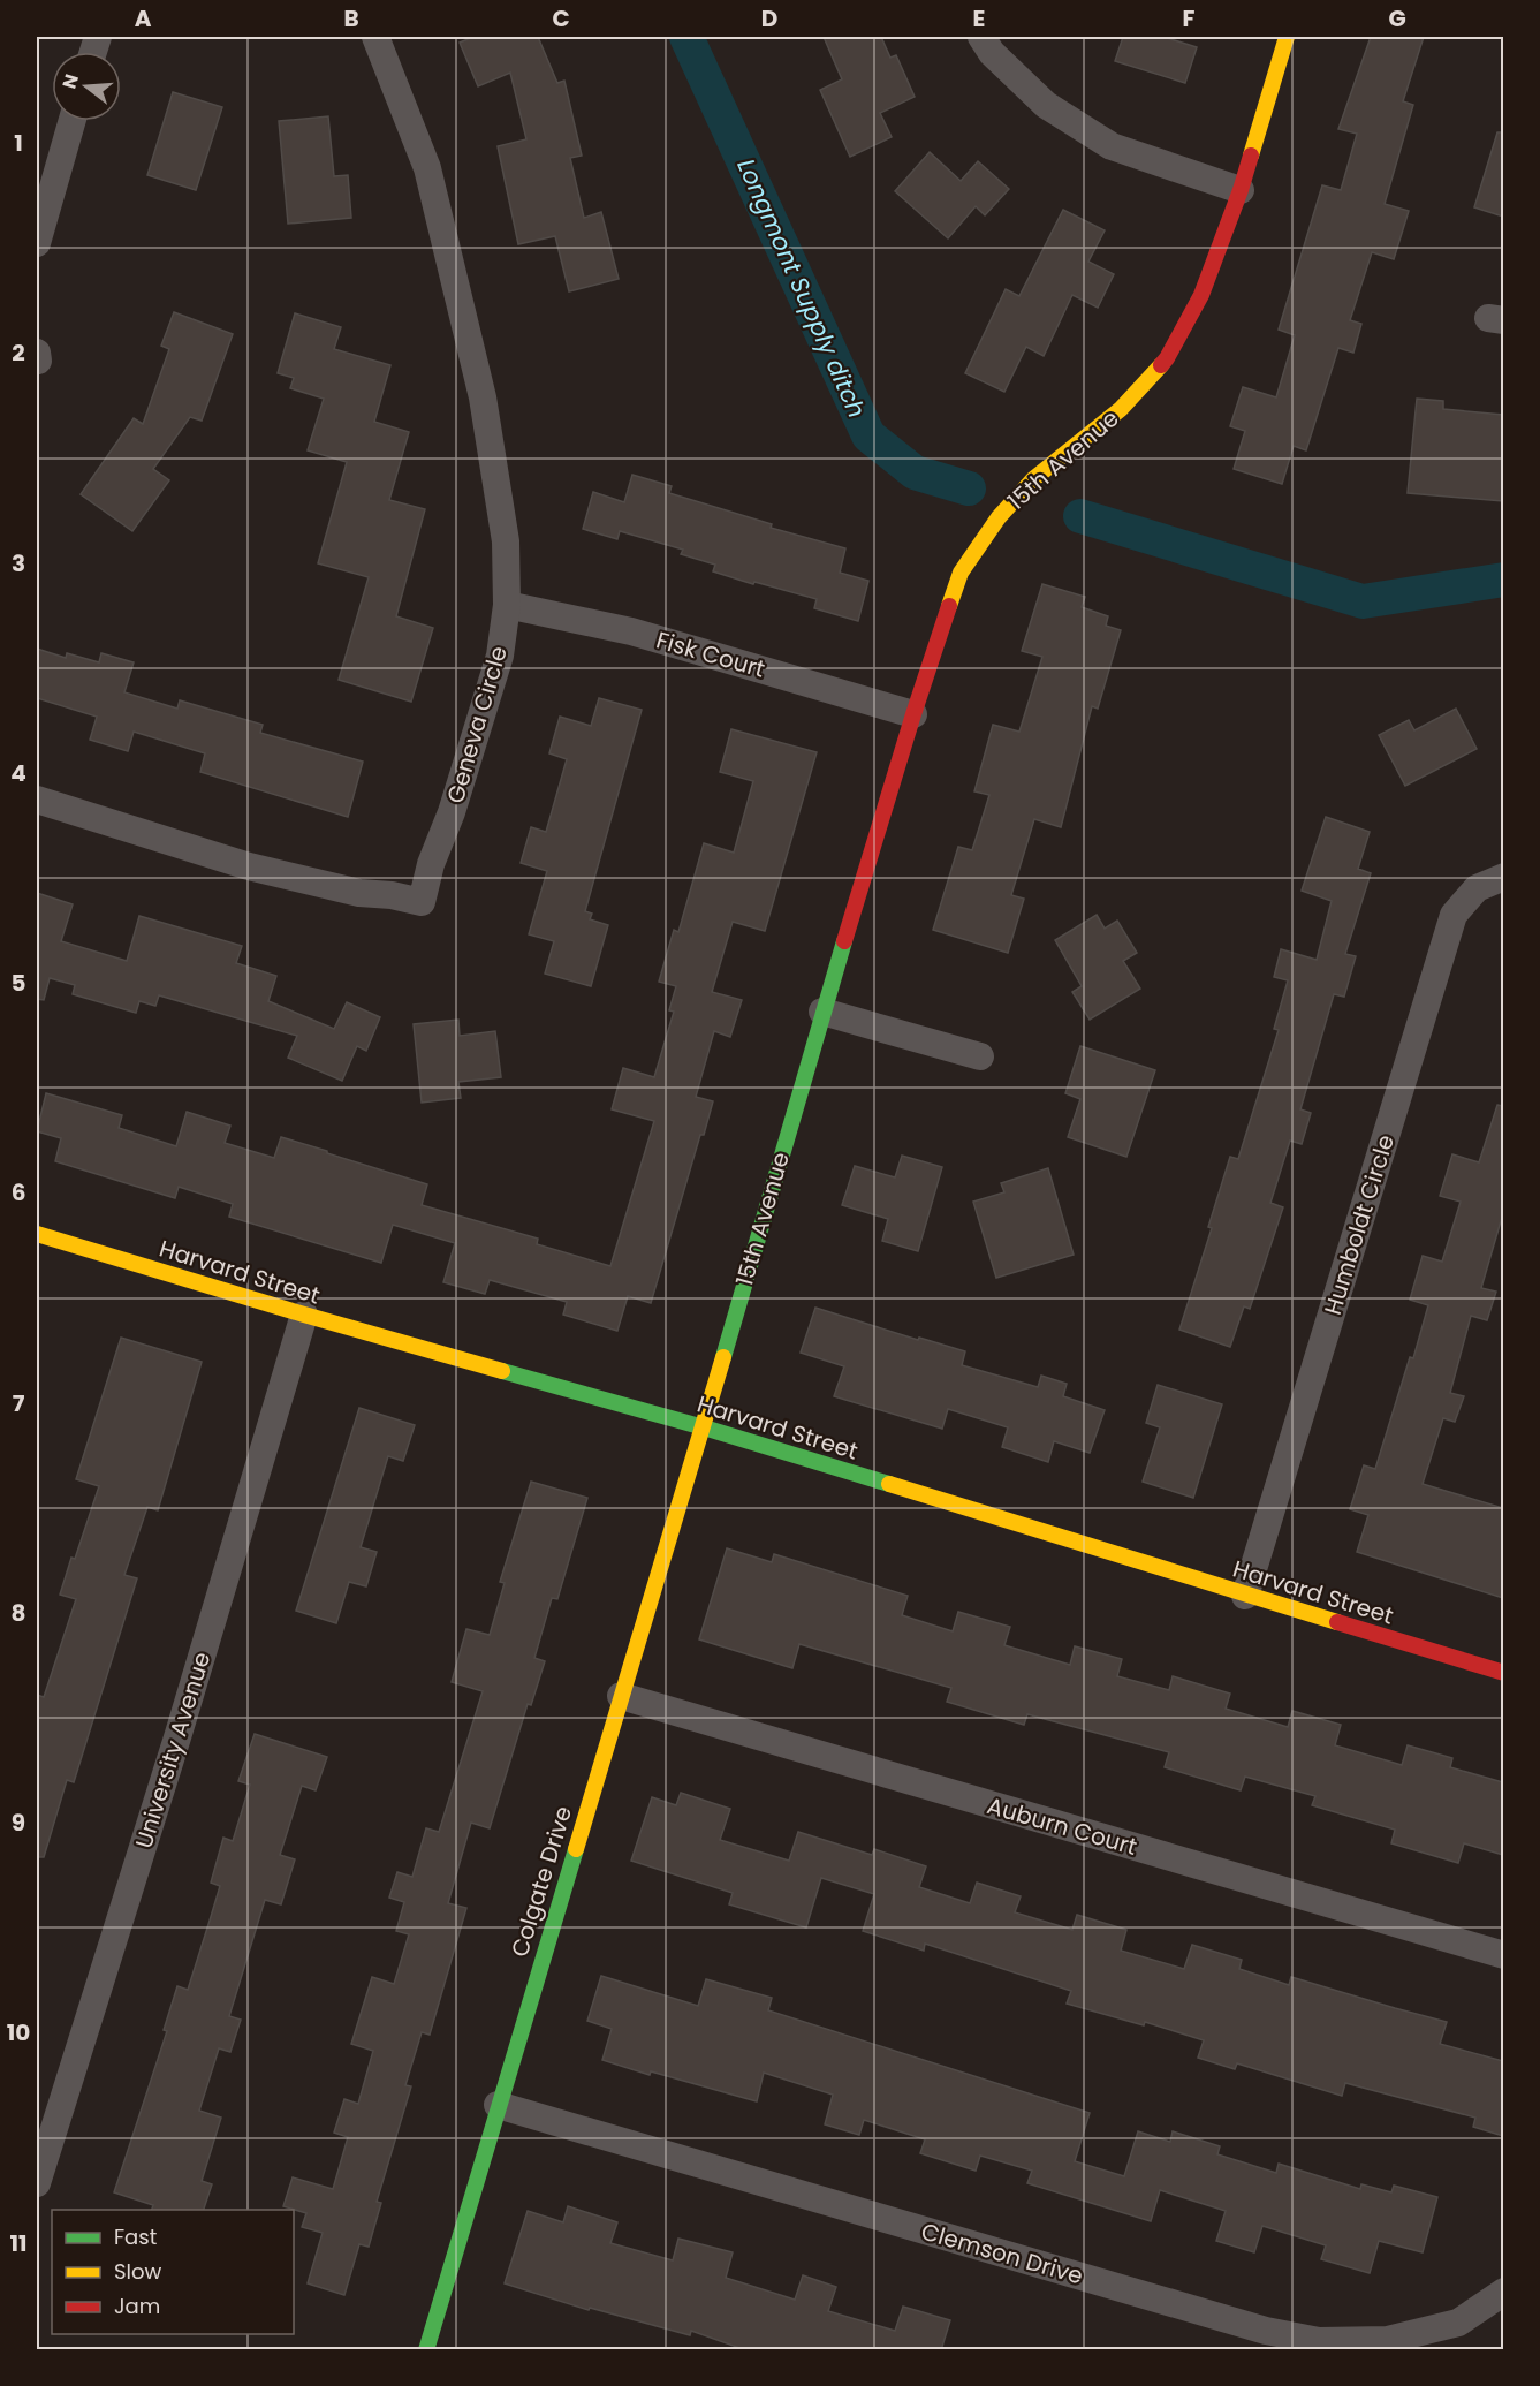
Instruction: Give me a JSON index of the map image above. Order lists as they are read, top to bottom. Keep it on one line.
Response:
{"streets":{"street":["15th Avenue","Fisk Court","Geneva Circle","Humboldt Circle","Harvard Street","University Avenue","Auburn Court","Colgate Drive","Clemson Drive"]},"crossings":[["15th Avenue","Fisk Court"],["15th Avenue","Harvard Street"],["15th Avenue","Colgate Drive"],["Fisk Court","Geneva Circle"],["Humboldt Circle","Harvard Street"],["Harvard Street","University Avenue"],["Harvard Street","Colgate Drive"],["Auburn Court","Colgate Drive"],["Colgate Drive","Clemson Drive"]],"water":["Longmont Supply ditch"],"legend":["Fast","Slow","Jam"],"north":"left","grid":{"columns":["A","B","C","D","E","F","G"],"rows":["1","2","3","4","5","6","7","8","9","10","11"]}}
